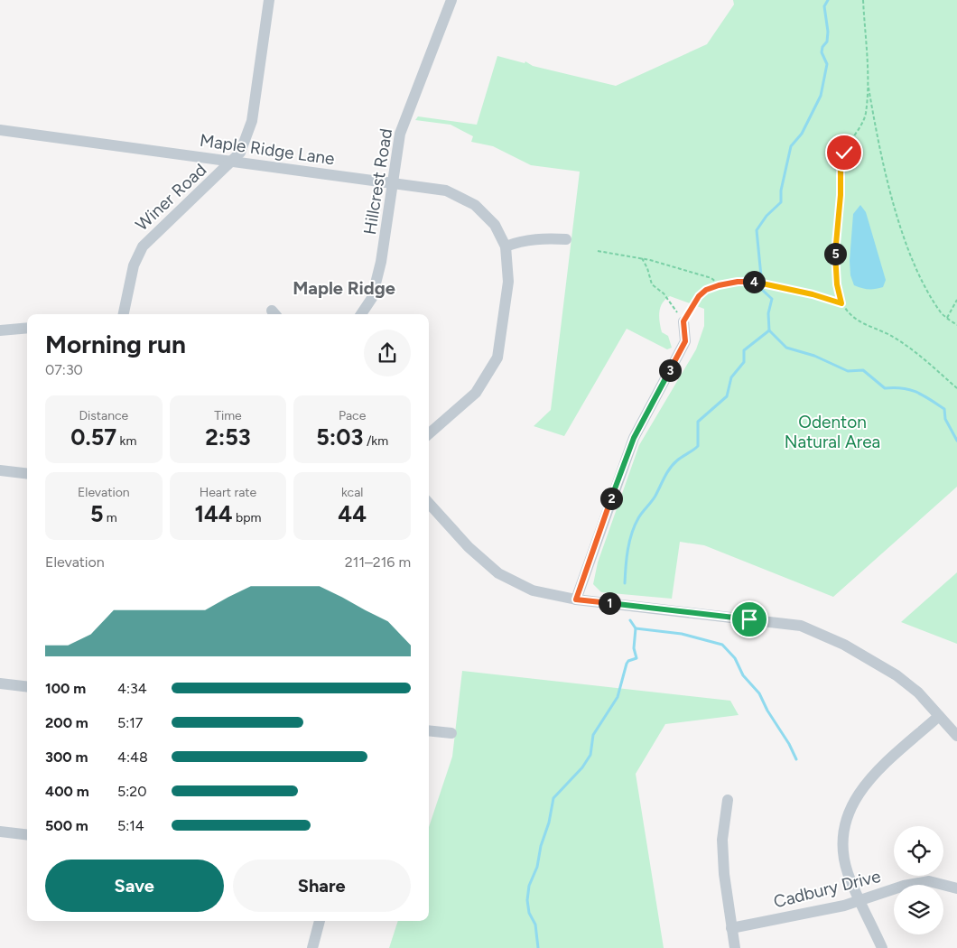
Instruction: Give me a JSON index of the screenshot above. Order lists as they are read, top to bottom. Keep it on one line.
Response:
{"streets":{"street":["Maple Ridge Lane","Hillcrest Road","Winer Road","Cadbury Drive"]},"crossings":[["Maple Ridge Lane","Hillcrest Road"],["Maple Ridge Lane","Winer Road"]],"districts":["Maple Ridge"],"parks":["Odenton Natural Area"],"page":{"pins":["5","4","3","2","1"],"heading":["Morning run","07:30"],"stats":[["Distance","0.57 km"],["Time","2:53"],["Pace","5:03 /km"],["Elevation","5 m"],["Heart rate","144 bpm"],["kcal","44"]],"chart":["Elevation","211–216 m"],"list":[{"name":"100 m","note":"4:34"},{"name":"200 m","note":"5:17"},{"name":"300 m","note":"4:48"},{"name":"400 m","note":"5:20"},{"name":"500 m","note":"5:14"}],"buttons":["Save","Share"]}}
